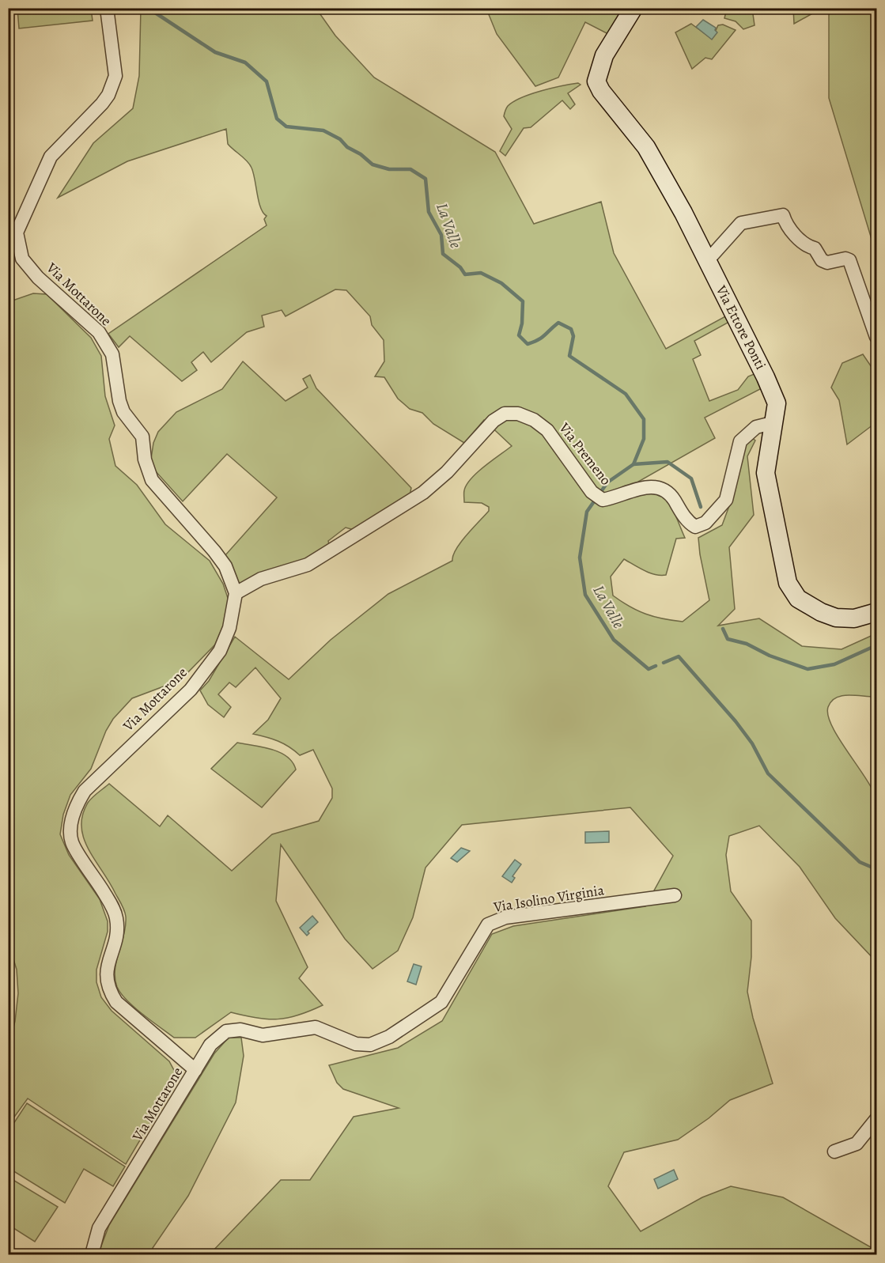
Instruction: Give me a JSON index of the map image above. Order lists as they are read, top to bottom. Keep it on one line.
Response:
{"streets":{"street":["Via Mottarone","Via Ettore Ponti","Via Premeno","Via Isolino Virginia"]},"crossings":[["Via Mottarone","Via Premeno"],["Via Mottarone","Via Isolino Virginia"],["Via Ettore Ponti","Via Premeno"]],"water":["La Valle"]}
